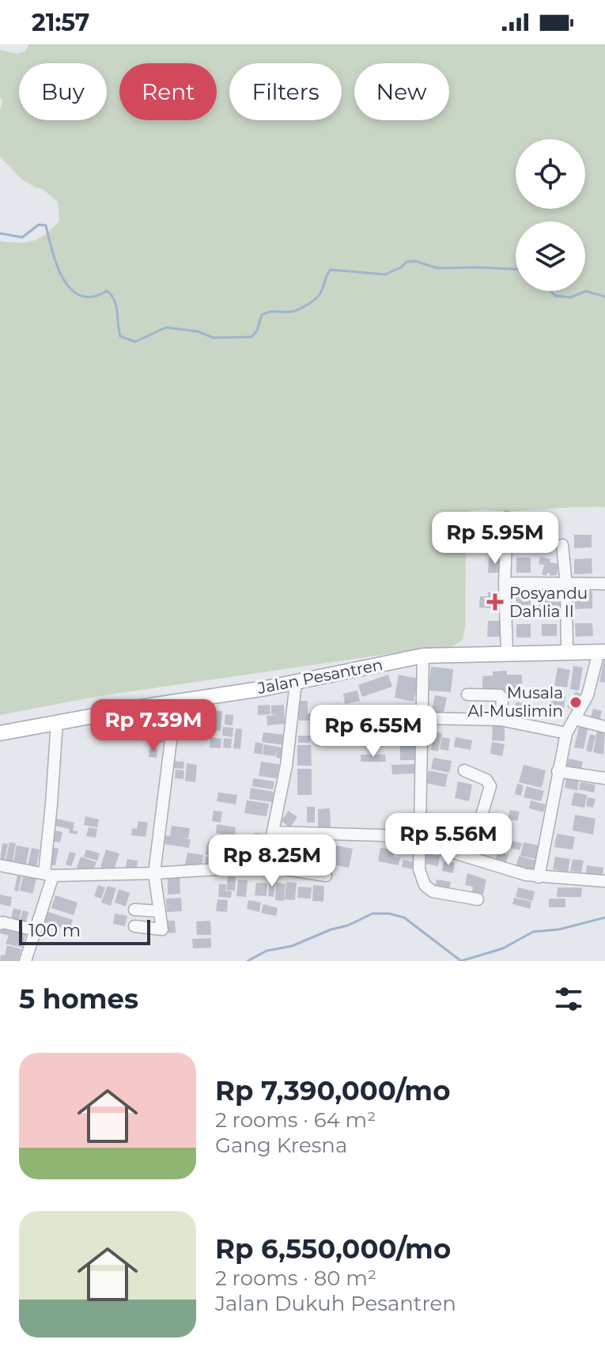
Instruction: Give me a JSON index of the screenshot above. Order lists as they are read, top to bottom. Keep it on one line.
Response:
{"streets":{"main road":["Jalan Pesantren"]},"places":{"health":["Posyandu Dahlia II"],"other":["Musala Al-Muslimin"]},"scale_bar":"100 m","page":{"status":"21:57","chip":["Buy","Rent","Filters","New"],"price":["Rp 5.95M","Rp 7.39M","Rp 6.55M","Rp 5.56M","Rp 8.25M"],"scale":"100 m","heading":"5 homes","list":[{"name":"Rp 7,390,000/mo","note":"2 rooms · 64 m² · Gang Kresna"},{"name":"Rp 6,550,000/mo","note":"2 rooms · 80 m² · Jalan Dukuh Pesantren"}]}}
